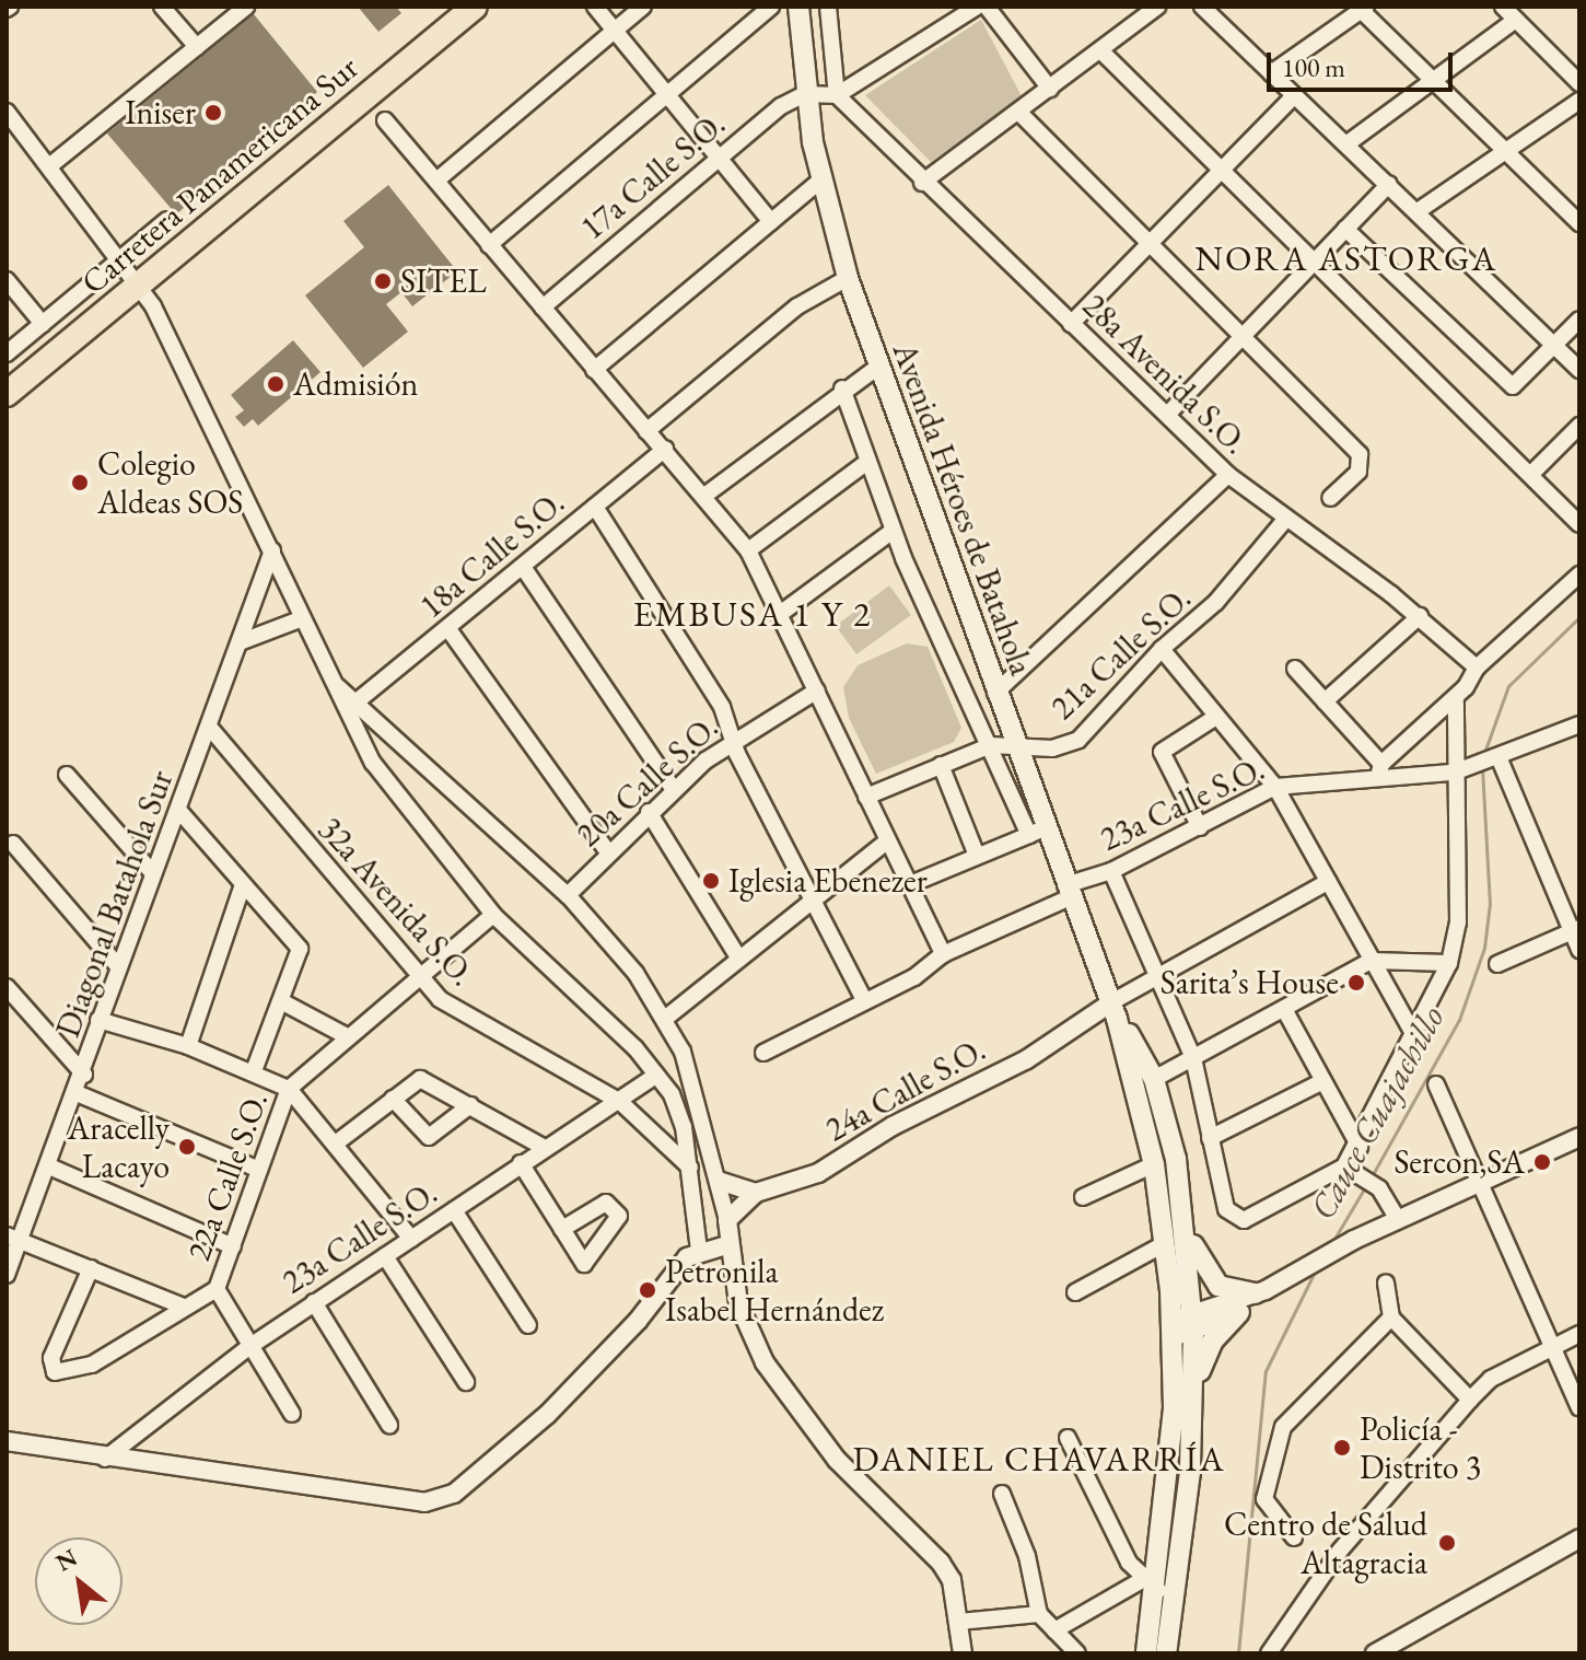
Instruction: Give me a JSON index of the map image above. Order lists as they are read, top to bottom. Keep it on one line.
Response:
{"streets":{"highway":["Carretera Panamericana Sur"],"main road":["Avenida Héroes de Batahola"],"street":["17a Calle S.O.","28a Avenida S.O.","18a Calle S.O.","21a Calle S.O.","20a Calle S.O.","23a Calle S.O.","32a Avenida S.O.","Diagonal Batahola Sur","24a Calle S.O.","22a Calle S.O."]},"crossings":[["17a Calle S.O.","Avenida Héroes de Batahola"],["28a Avenida S.O.","21a Calle S.O."],["Avenida Héroes de Batahola","21a Calle S.O."],["Avenida Héroes de Batahola","23a Calle S.O."],["Avenida Héroes de Batahola","24a Calle S.O."],["23a Calle S.O.","32a Avenida S.O."],["32a Avenida S.O.","Diagonal Batahola Sur"],["32a Avenida S.O.","22a Calle S.O."]],"districts":["NORA ASTORGA","EMBUSA 1 Y 2","DANIEL CHAVARRÍA"],"water":["Cauce Cuajachillo"],"places":["Iniser","SITEL","Admisión","Colegio Aldeas SOS","Iglesia Ebenezer","Sarita’s House","Aracelly Lacayo","Sercon,SA","Petronila Isabel Hernández","Policía - Distrito 3","Centro de Salud Altagracia"],"scale_bar":"100 m","north":"top left"}
